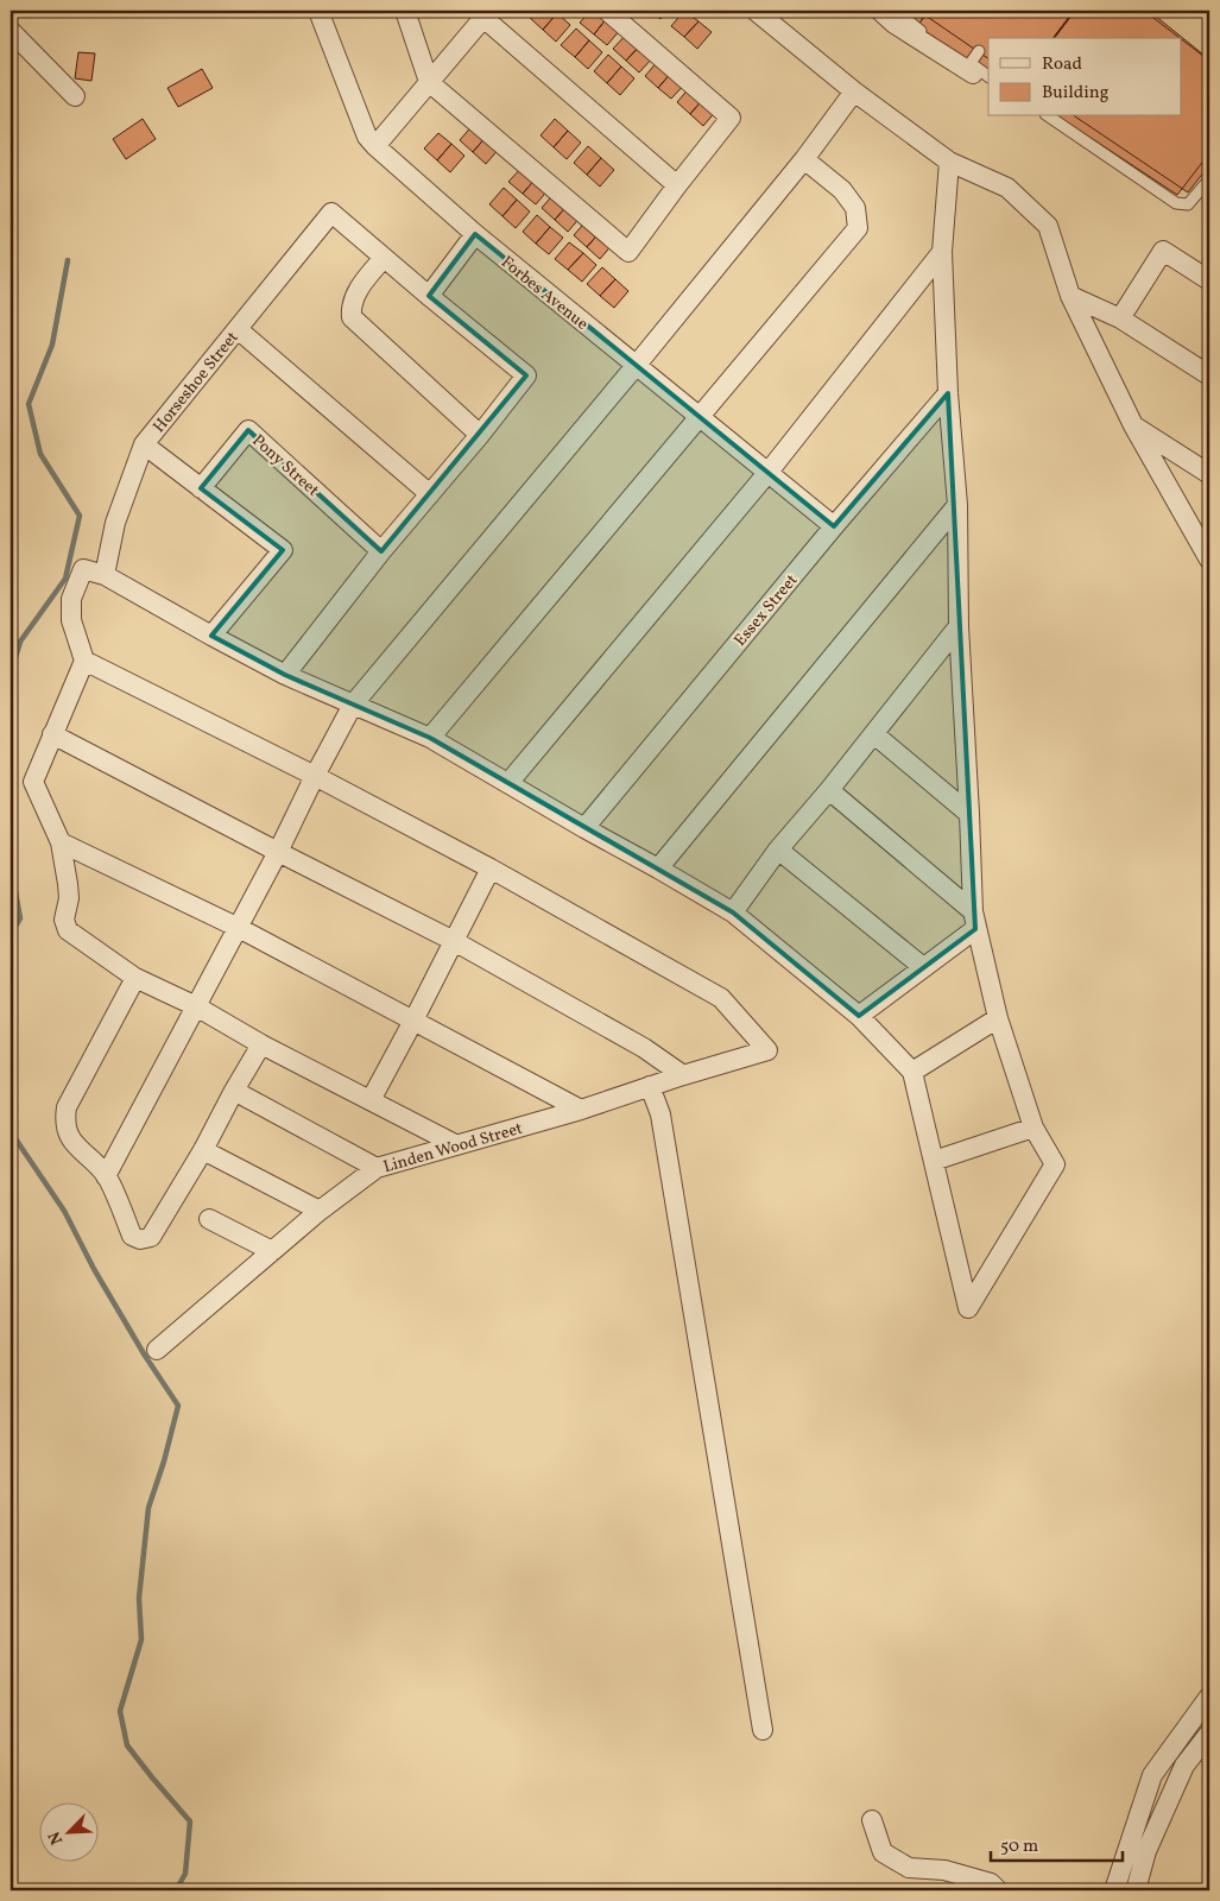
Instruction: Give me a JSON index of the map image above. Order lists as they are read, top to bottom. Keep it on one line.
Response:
{"streets":{"street":["Forbes Avenue","Horseshoe Street","Pony Street","Essex Street","Linden Wood Street"]},"crossings":[["Forbes Avenue","Essex Street"]],"legend":["Road","Building"],"scale_bar":"50 m","north":"bottom left"}
